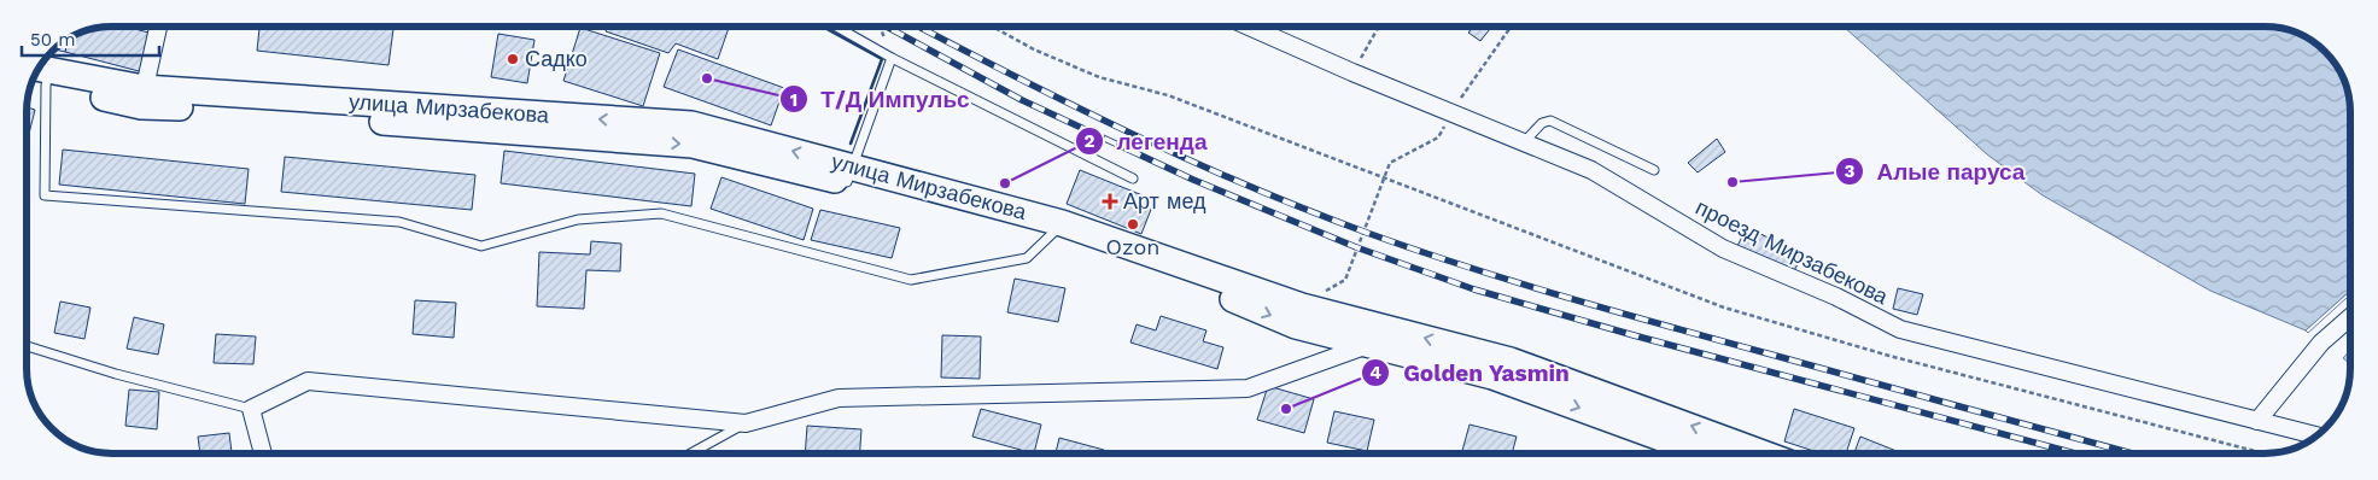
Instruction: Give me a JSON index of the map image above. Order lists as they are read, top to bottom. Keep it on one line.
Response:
{"streets":{"main road":["улица Мирзабекова"],"street":["проезд Мирзабекова"]},"places":{"other":["Садко","Т/Д Импульс","Алые паруса","легенда","Ozon","Golden Yasmin"],"health":["Арт мед"]},"scale_bar":"50 m"}
